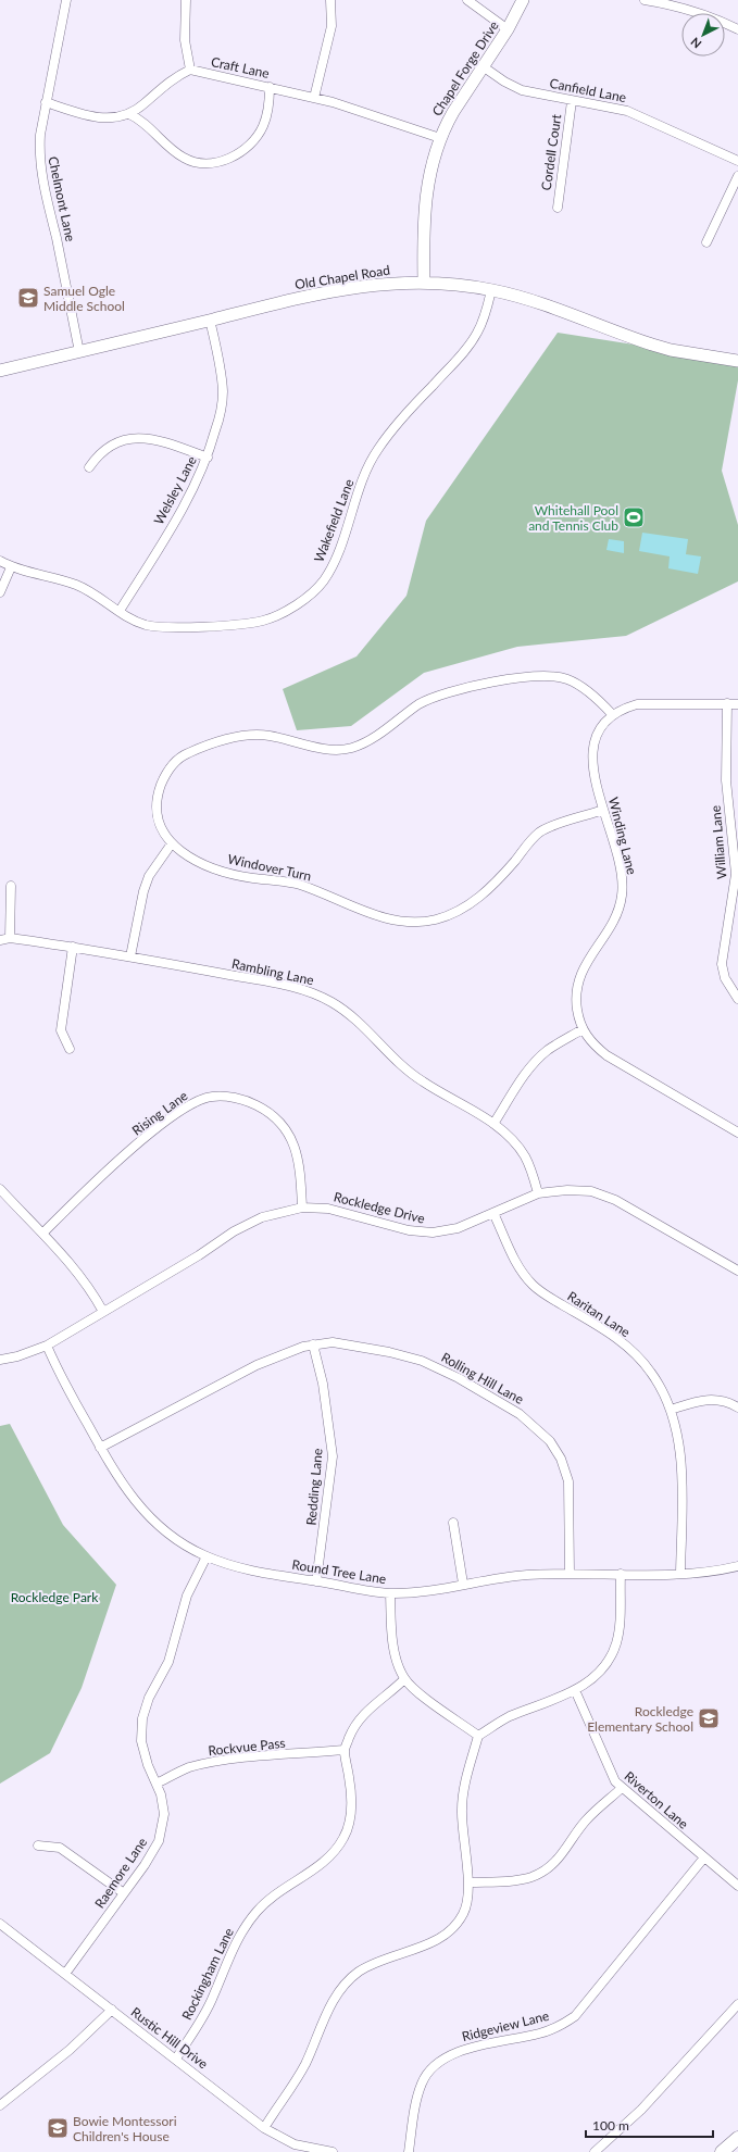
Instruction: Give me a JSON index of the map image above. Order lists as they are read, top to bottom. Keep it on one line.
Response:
{"streets":{"street":["Craft Lane","Chapel Forge Drive","Canfield Lane","Cordell Court","Chelmont Lane","Old Chapel Road","Welsley Lane","Wakefield Lane","Winding Lane","William Lane","Windover Turn","Rambling Lane","Rising Lane","Rockledge Drive","Raritan Lane","Rolling Hill Lane","Redding Lane","Round Tree Lane","Rockvue Pass","Riverton Lane","Raemore Lane","Rockingham Lane","Ridgeview Lane","Rustic Hill Drive"]},"crossings":[["Craft Lane","Chapel Forge Drive"],["Craft Lane","Chelmont Lane"],["Chapel Forge Drive","Canfield Lane"],["Chapel Forge Drive","Old Chapel Road"],["Canfield Lane","Cordell Court"],["Chelmont Lane","Old Chapel Road"],["Old Chapel Road","Welsley Lane"],["Old Chapel Road","Wakefield Lane"],["Welsley Lane","Wakefield Lane"],["Winding Lane","William Lane"],["Winding Lane","Windover Turn"],["Rambling Lane","Rockledge Drive"],["Rising Lane","Rockledge Drive"],["Rockledge Drive","Raritan Lane"],["Rockledge Drive","Round Tree Lane"],["Raritan Lane","Round Tree Lane"],["Rolling Hill Lane","Redding Lane"],["Rolling Hill Lane","Round Tree Lane"],["Redding Lane","Round Tree Lane"],["Round Tree Lane","Raemore Lane"],["Rockvue Pass","Raemore Lane"],["Rockvue Pass","Rockingham Lane"],["Riverton Lane","Ridgeview Lane"],["Raemore Lane","Rustic Hill Drive"],["Rockingham Lane","Rustic Hill Drive"]],"parks":["Rockledge Park"],"places":{"school or university":["Samuel Ogle Middle School","Rockledge Elementary School","Bowie Montessori Children's House"],"sports":["Whitehall Pool and Tennis Club"]},"scale_bar":"100 m","north":"bottom left"}
